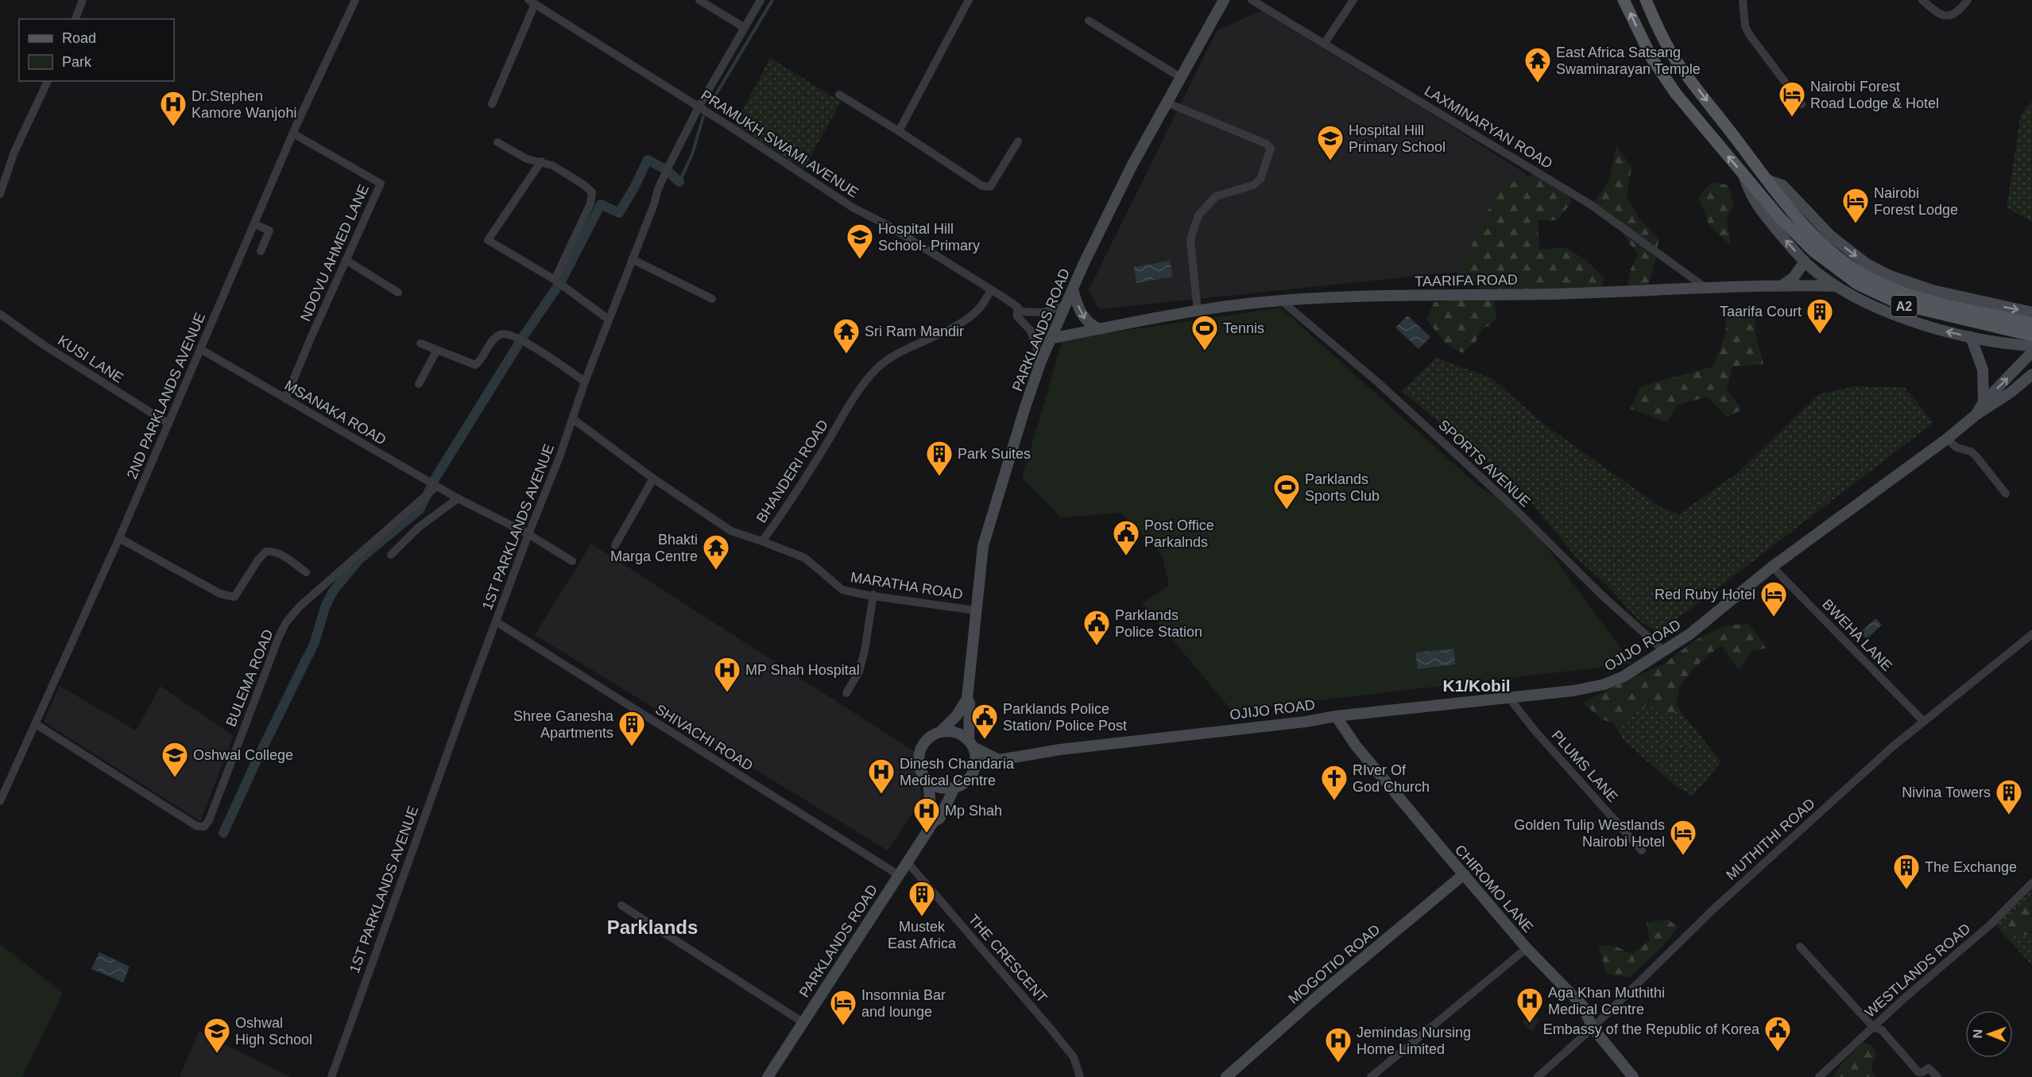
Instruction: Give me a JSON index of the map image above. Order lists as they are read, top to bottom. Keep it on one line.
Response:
{"streets":{"main road":["TAARIFA ROAD","A2","PARKLANDS ROAD","OJIJO ROAD","CHIROMO LANE","MOGOTIO ROAD"],"street":["LAXMINARYAN ROAD","PRAMUKH SWAMI AVENUE","NDOVU AHMED LANE","KUSI LANE","2ND PARKLANDS AVENUE","MSANAKA ROAD","SPORTS AVENUE","BHANDERI ROAD","1ST PARKLANDS AVENUE","MARATHA ROAD","BWEHA LANE","BULEMA ROAD","SHIVACHI ROAD","PLUMS LANE","MUTHITHI ROAD","THE CRESCENT","WESTLANDS ROAD"]},"crossings":[["LAXMINARYAN ROAD","TAARIFA ROAD"],["PRAMUKH SWAMI AVENUE","PARKLANDS ROAD"],["PRAMUKH SWAMI AVENUE","BHANDERI ROAD"],["PRAMUKH SWAMI AVENUE","1ST PARKLANDS AVENUE"],["NDOVU AHMED LANE","2ND PARKLANDS AVENUE"],["NDOVU AHMED LANE","MSANAKA ROAD"],["TAARIFA ROAD","PARKLANDS ROAD"],["TAARIFA ROAD","SPORTS AVENUE"],["PARKLANDS ROAD","MARATHA ROAD"],["PARKLANDS ROAD","OJIJO ROAD"],["PARKLANDS ROAD","SHIVACHI ROAD"],["PARKLANDS ROAD","THE CRESCENT"],["KUSI LANE","2ND PARKLANDS AVENUE"],["2ND PARKLANDS AVENUE","MSANAKA ROAD"],["2ND PARKLANDS AVENUE","BULEMA ROAD"],["MSANAKA ROAD","1ST PARKLANDS AVENUE"],["MSANAKA ROAD","BULEMA ROAD"],["SPORTS AVENUE","OJIJO ROAD"],["BHANDERI ROAD","1ST PARKLANDS AVENUE"],["BHANDERI ROAD","MARATHA ROAD"],["1ST PARKLANDS AVENUE","SHIVACHI ROAD"],["BWEHA LANE","OJIJO ROAD"],["BWEHA LANE","MUTHITHI ROAD"],["OJIJO ROAD","PLUMS LANE"],["OJIJO ROAD","CHIROMO LANE"],["MUTHITHI ROAD","CHIROMO LANE"],["CHIROMO LANE","MOGOTIO ROAD"]],"districts":["K1/Kobil","Parklands"],"places":{"temple":["East Africa Satsang Swaminarayan Temple","Sri Ram Mandir","Bhakti Marga Centre"],"hotel":["Nairobi Forest Road Lodge & Hotel","Nairobi Forest Lodge","Red Ruby Hotel","Golden Tulip Westlands Nairobi Hotel","Insomnia Bar and lounge"],"hospital":["Dr.Stephen Kamore Wanjohi","MP Shah Hospital","Dinesh Chandaria Medical Centre","Mp Shah","Aga Khan Muthithi Medical Centre","Jemindas Nursing Home Limited"],"school or university":["Hospital Hill Primary School","Hospital Hill School- Primary","Oshwal College","Oshwal High School"],"building":["Taarifa Court","Park Suites","Shree Ganesha Apartments","Nivina Towers","The Exchange","Mustek East Africa"],"sports":["Tennis","Parklands Sports Club"],"public building":["Post Office Parkalnds","Parklands Police Station","Parklands Police Station/ Police Post","Embassy of the Republic of Korea"],"church":["RIver Of God Church"]},"legend":["Road","Park"],"north":"left"}
